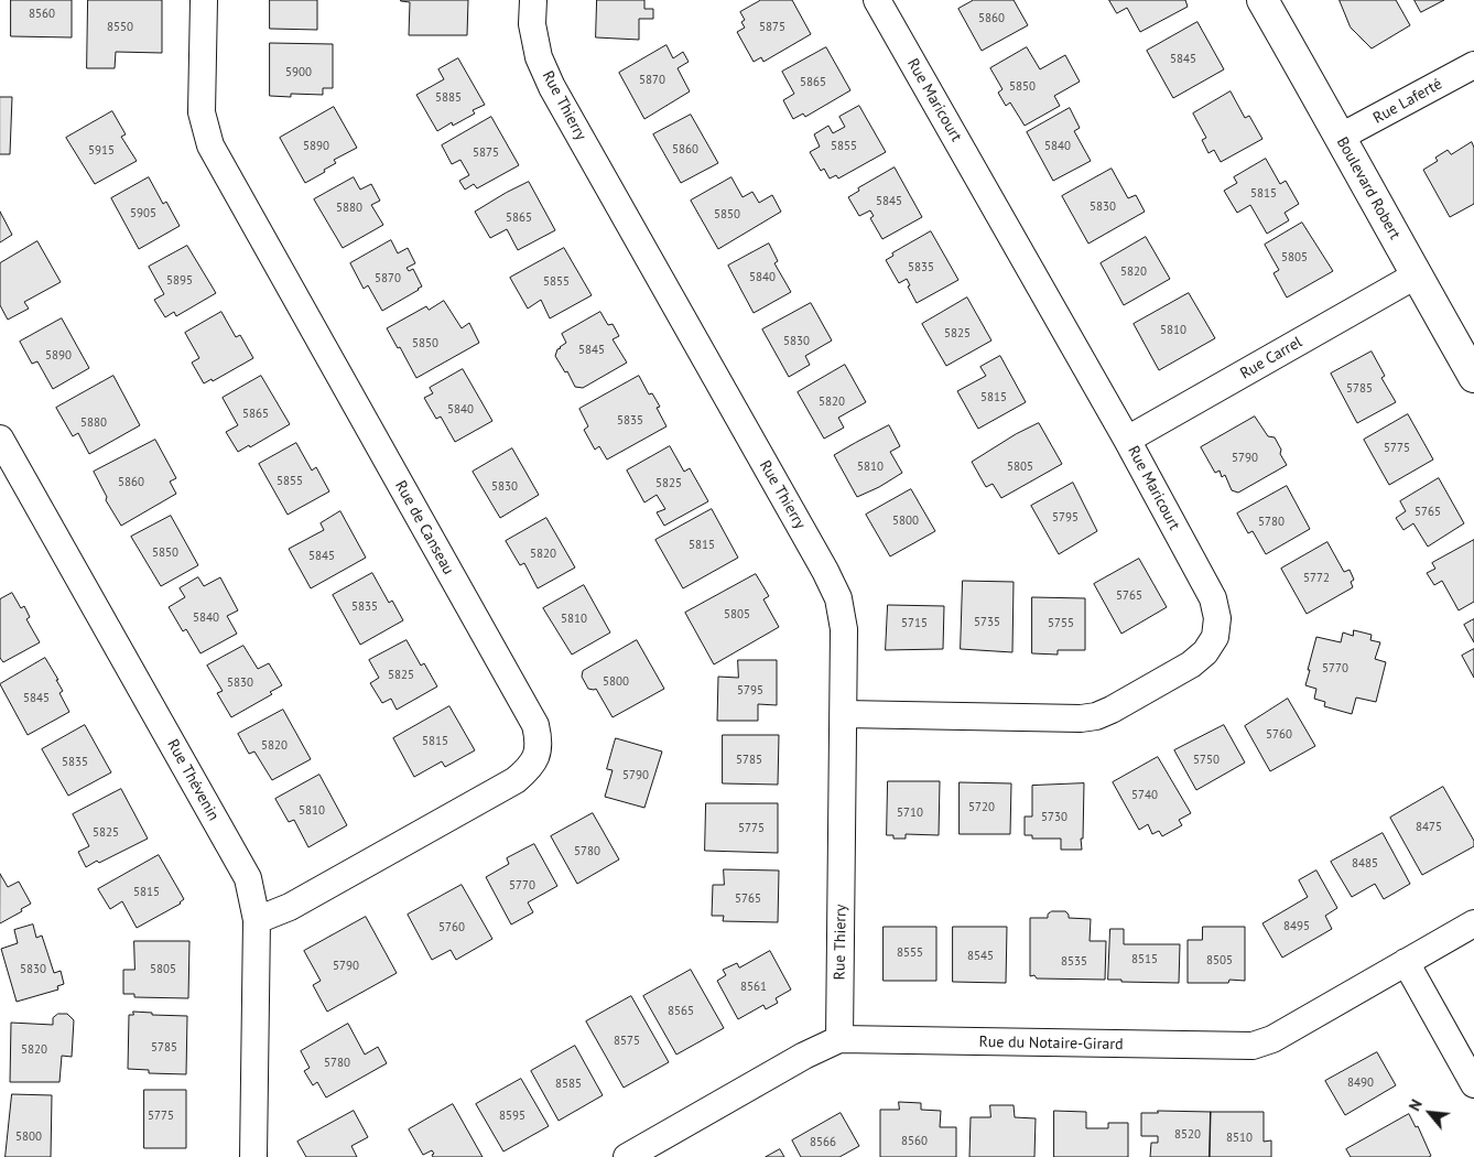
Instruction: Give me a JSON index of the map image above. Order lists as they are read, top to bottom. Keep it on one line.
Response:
{"streets":{"street":["Rue Maricourt","Rue Laferté","Rue Thierry","Boulevard Robert","Rue Carrel","Rue de Canseau","Rue Thévenin","Rue du Notaire-Girard"]},"crossings":[["Rue Maricourt","Rue Thierry"],["Rue Maricourt","Rue Carrel"],["Rue Laferté","Boulevard Robert"],["Rue Thierry","Rue du Notaire-Girard"],["Boulevard Robert","Rue Carrel"],["Rue de Canseau","Rue Thévenin"]],"house_numbers":["8560","5860","8550","5875","5845","5900","5870","5865","5850","5885","5890","5855","5840","5860","5915","5875","5815","5845","5830","5880","5905","5850","5865","5805","5835","5820","5840","5870","5895","5855","5810","5825","5830","5850","5845","5890","5785","5815","5820","5840","5865","5835","5880","5775","5790","5810","5805","5855","5860","5825","5830","5765","5795","5800","5780","5815","5850","5820","5845","5772","5765","5835","5805","5840","5810","5735","5715","5755","5770","5825","5800","5830","5795","5845","5760","5815","5820","5785","5750","5835","5790","5740","5720","5810","5710","5730","8475","5775","5825","5780","8485","5770","5815","5765","8495","5760","8555","8545","8515","8505","8535","5790","5830","5805","8561","8565","8575","5785","5820","5780","8490","8585","5775","8595","8520","5800","8510","8560","8566"],"north":"top left"}
